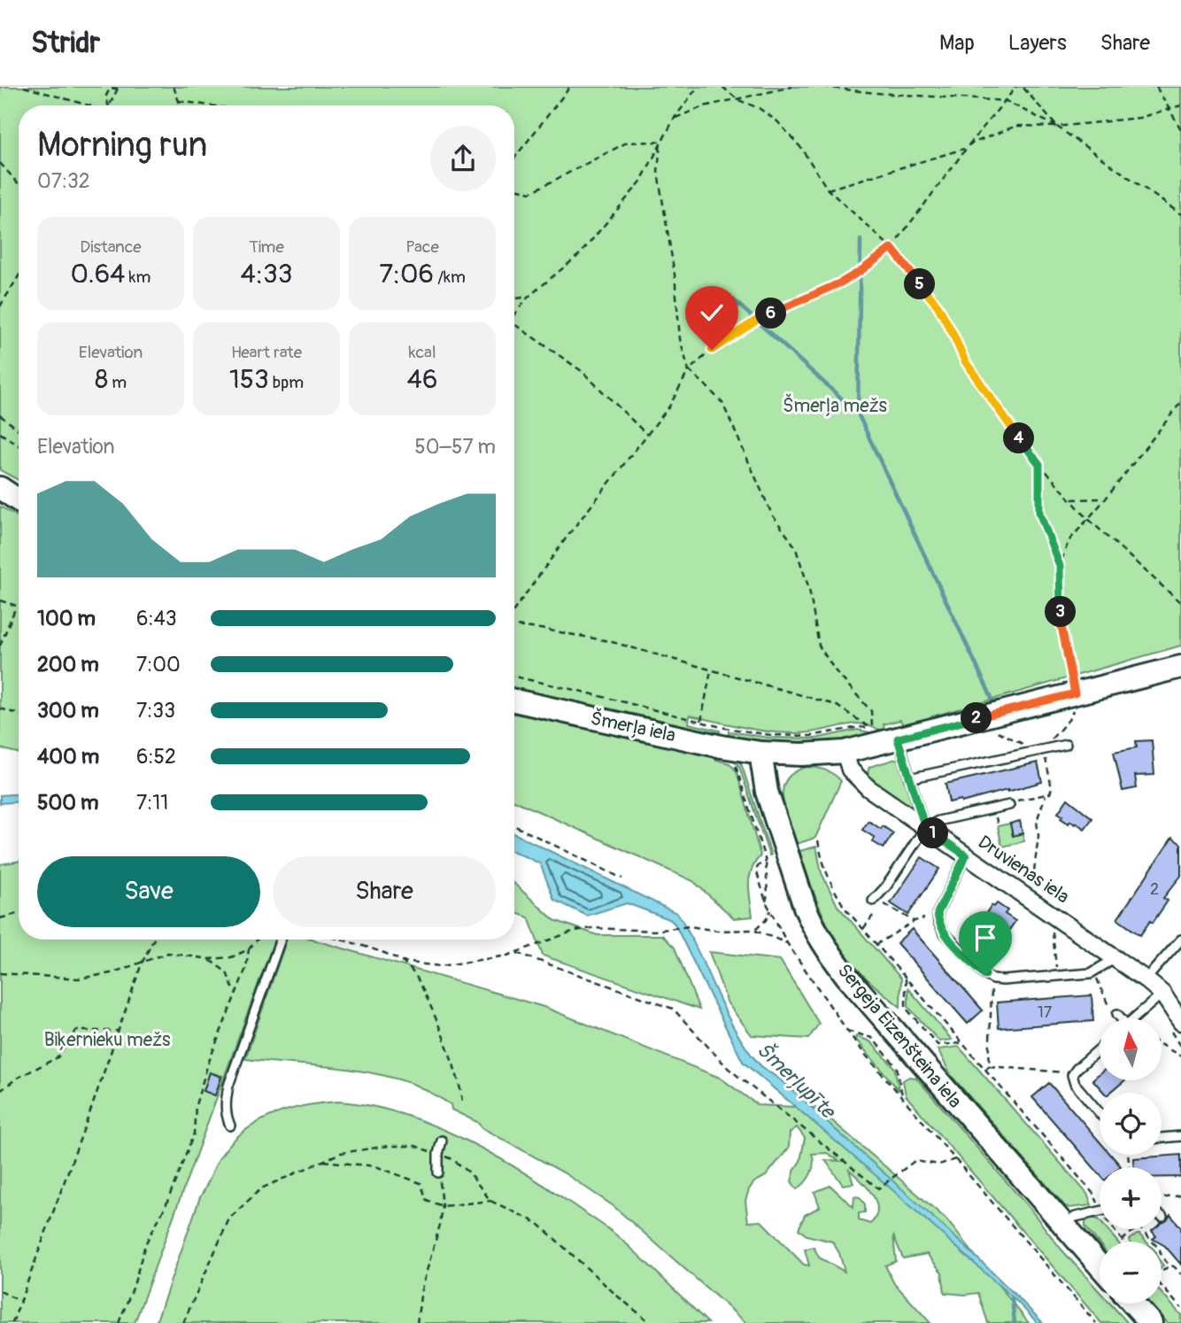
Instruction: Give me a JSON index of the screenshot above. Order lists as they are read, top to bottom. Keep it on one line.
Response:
{"streets":{"street":["Šmerļa iela","Druvienas iela","Sergeja Eizenšteina iela"]},"crossings":[["Šmerļa iela","Druvienas iela"],["Šmerļa iela","Sergeja Eizenšteina iela"]],"water":["Šmerļupīte"],"parks":["Šmerļa mežs","Biķernieku mežs"],"house_numbers":["2","17"],"north":"top","page":{"header":"Stridr","nav":["Map","Layers","Share"],"heading":["Morning run","07:32"],"stats":[["Distance","0.64 km"],["Time","4:33"],["Pace","7:06 /km"],["Elevation","8 m"],["Heart rate","153 bpm"],["kcal","46"]],"pins":["5","6","4","3","2","1"],"chart":["Elevation","50–57 m"],"list":[{"name":"100 m","note":"6:43"},{"name":"200 m","note":"7:00"},{"name":"300 m","note":"7:33"},{"name":"400 m","note":"6:52"},{"name":"500 m","note":"7:11"}],"buttons":["Save","Share"],"map_buttons":["+","−"]}}
